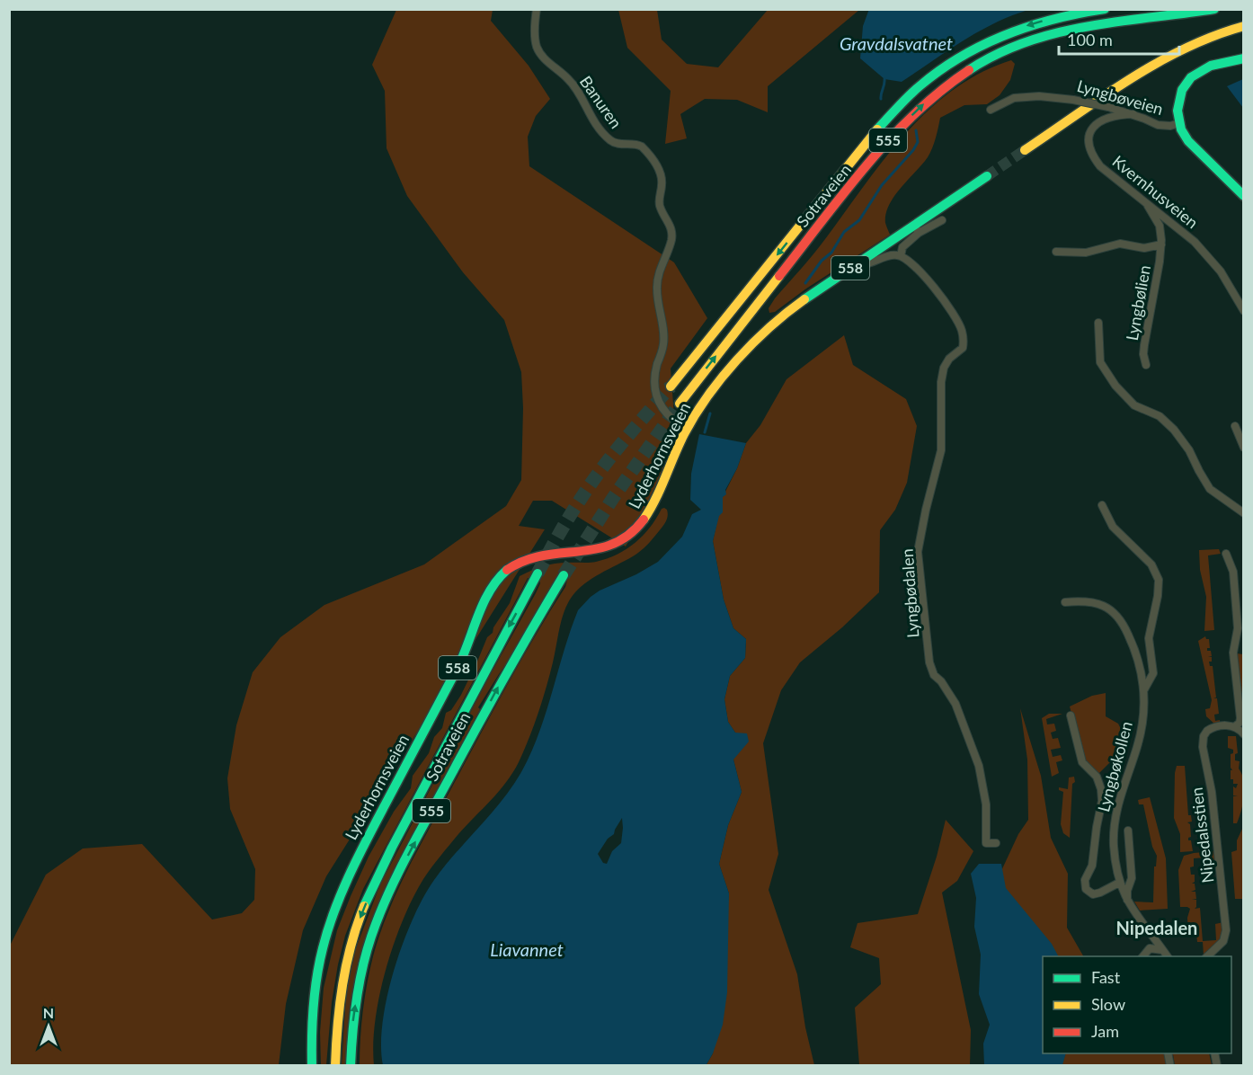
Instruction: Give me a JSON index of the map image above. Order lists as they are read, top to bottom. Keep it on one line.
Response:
{"streets":{"main road":["Lyngbøveien","555","Sotraveien","558","Lyderhornsveien"],"street":["Banuren","Kvernhusveien","Lyngbølien","Lyngbødalen","Lyngbøkollen","Nipedalsstien"]},"crossings":[["Lyngbøveien","Kvernhusveien"],["Banuren","Lyderhornsveien"],["Kvernhusveien","Lyngbølien"]],"districts":["Nipedalen"],"water":["Gravdalsvatnet","Liavannet"],"legend":["Fast","Slow","Jam"],"scale_bar":"100 m","north":"top"}
